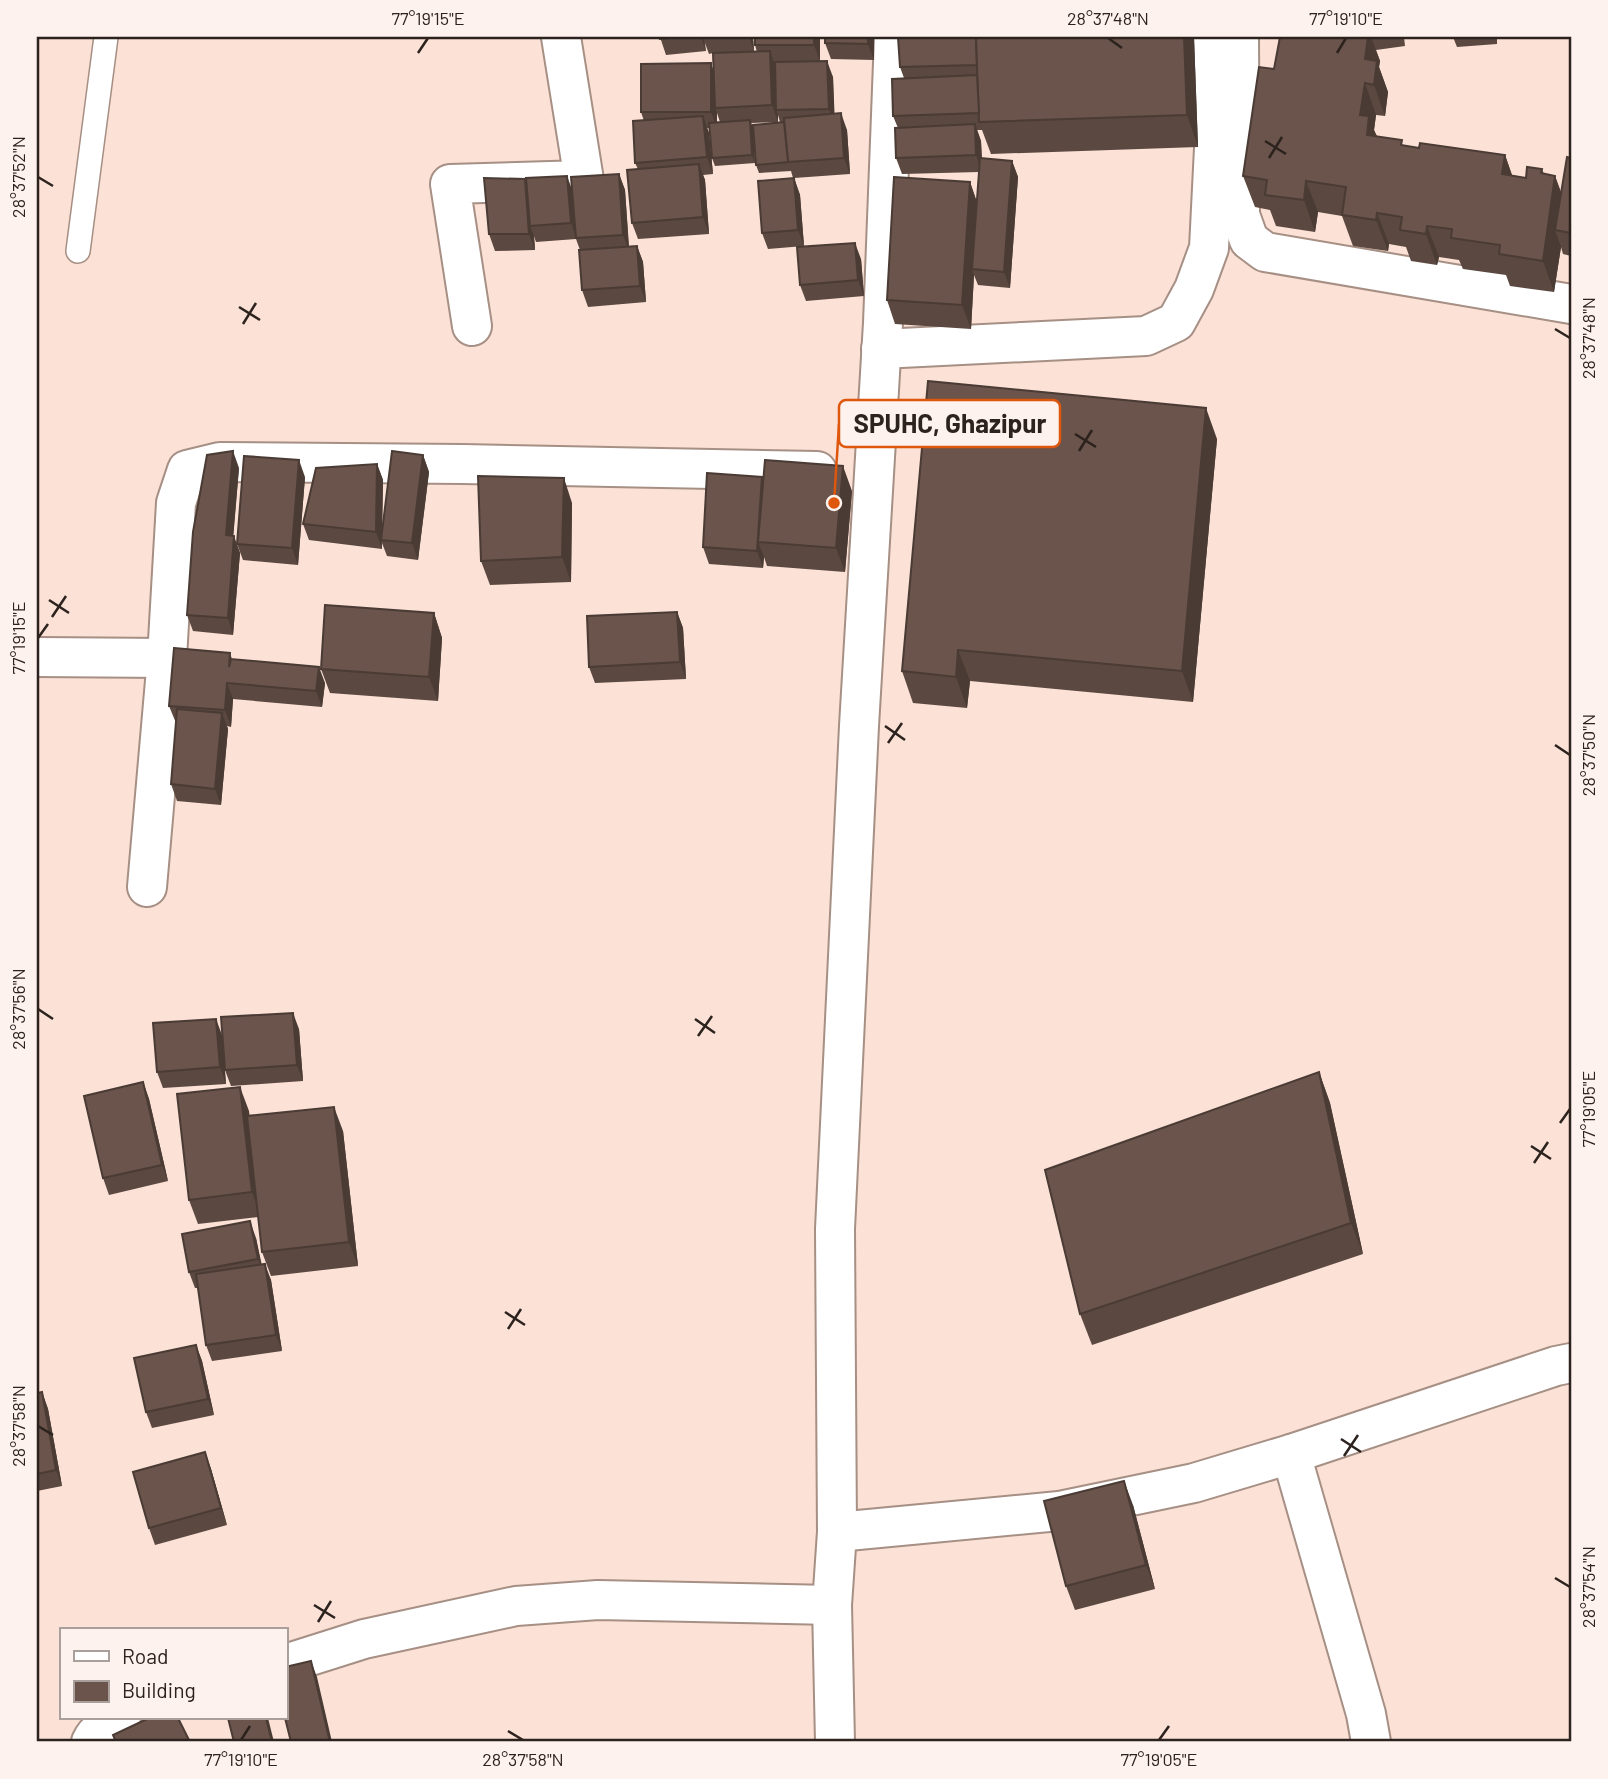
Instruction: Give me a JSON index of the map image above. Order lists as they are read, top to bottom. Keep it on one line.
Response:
{"places":["SPUHC, Ghazipur"],"legend":["Road","Building"],"coordinates":["77°19'15\"E","28°37'48\"N","77°19'10\"E","28°37'52\"N","28°37'50\"N","28°37'56\"N","77°19'05\"E","28°37'58\"N","28°37'54\"N"]}
